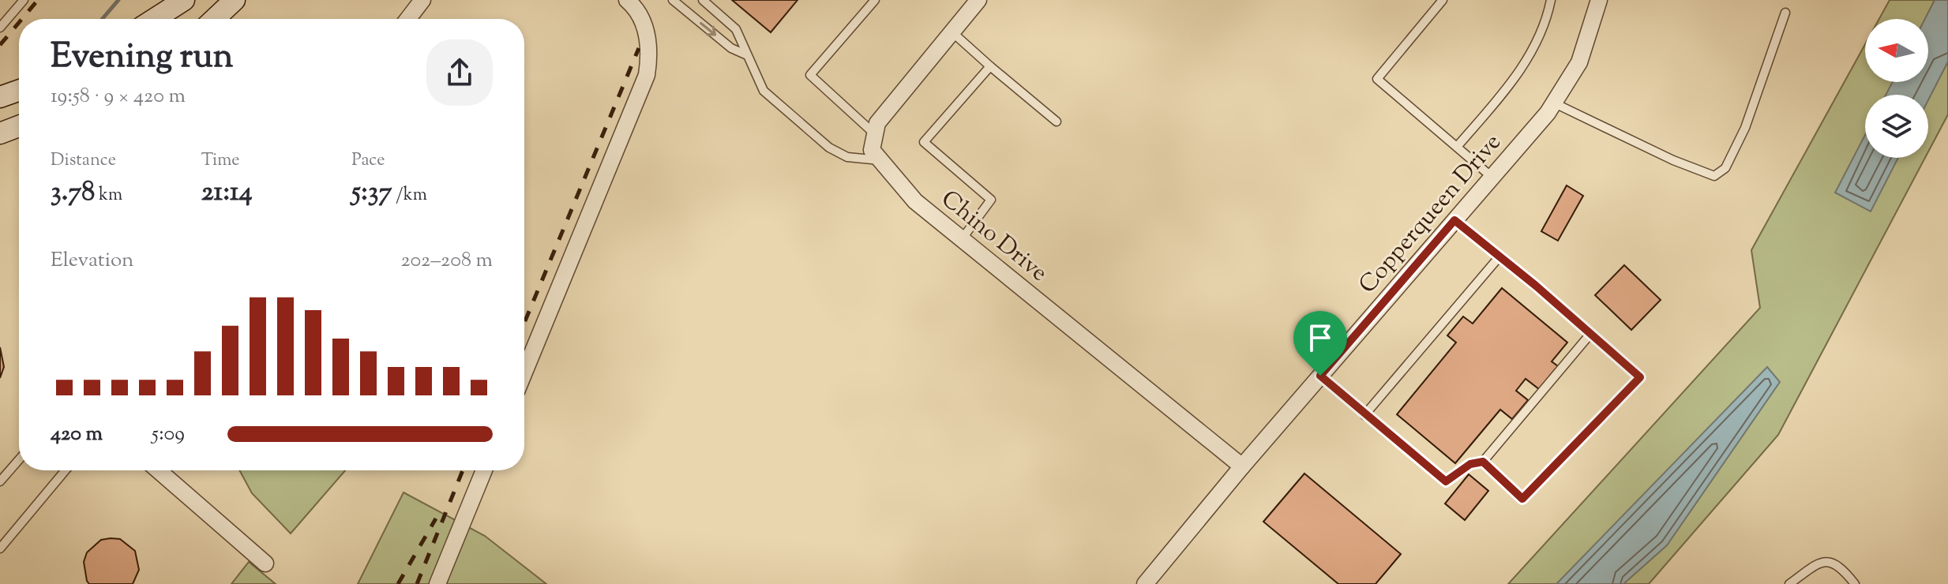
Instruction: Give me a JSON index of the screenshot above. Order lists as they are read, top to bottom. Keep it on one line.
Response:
{"streets":{"street":["Copperqueen Drive","Chino Drive"]},"crossings":[["Copperqueen Drive","Chino Drive"]],"north":"left","page":{"heading":["Evening run","19:58 · 9 × 420 m"],"stats":[["Distance","3.78 km"],["Time","21:14"],["Pace","5:37 /km"]],"chart":["Elevation","202–208 m"],"list":[{"name":"420 m","note":"5:09"}]}}
